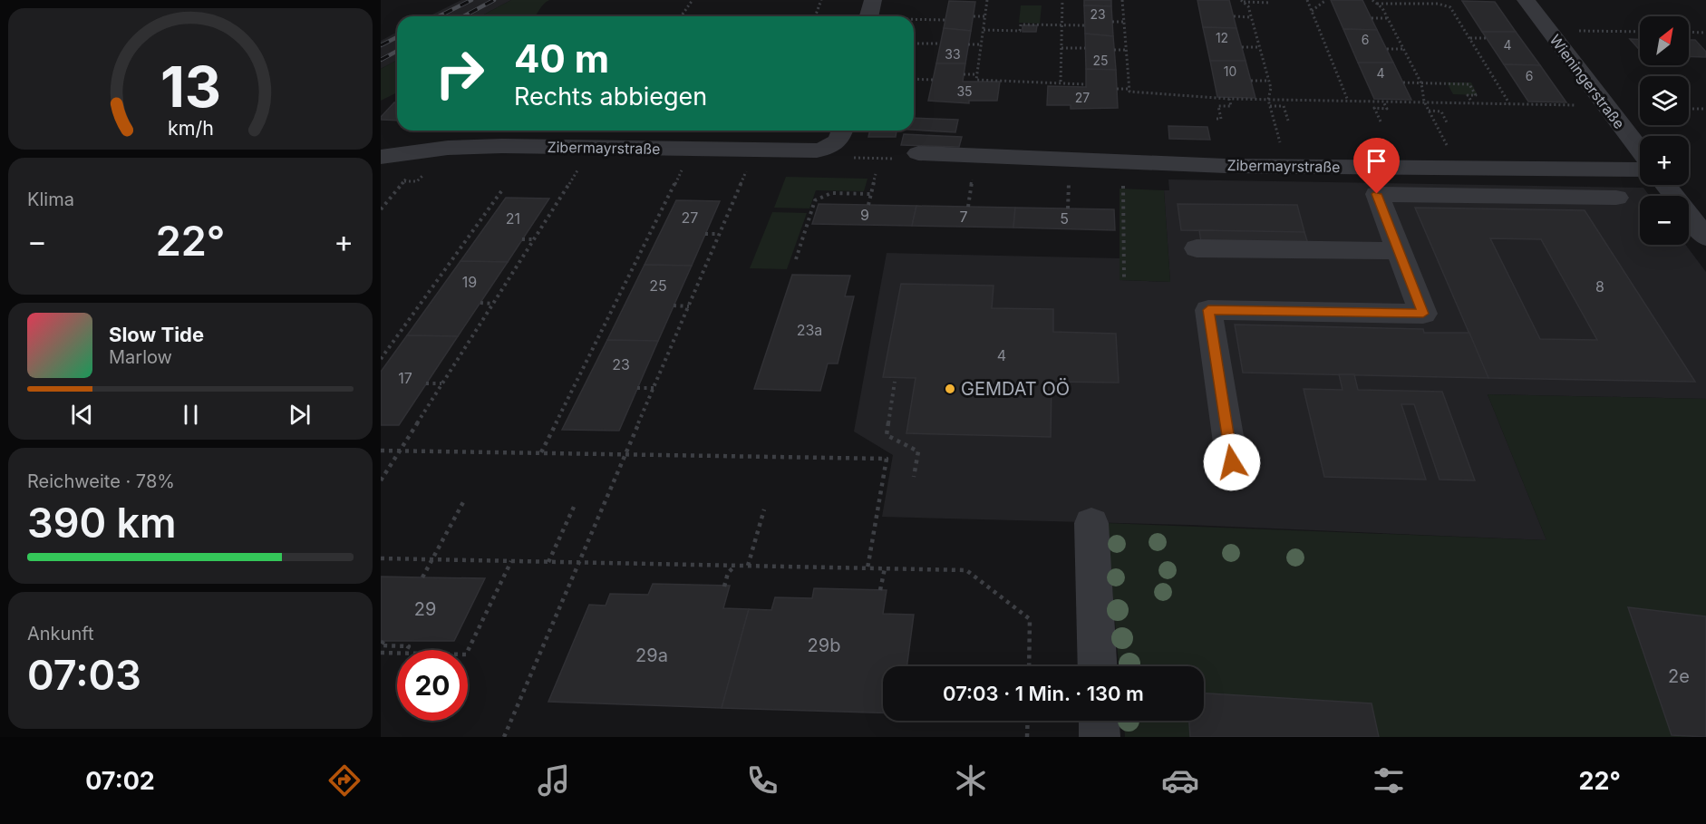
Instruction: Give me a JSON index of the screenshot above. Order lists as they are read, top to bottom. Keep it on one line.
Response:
{"streets":{"street":["Wieningerstraße","Zibermayrstraße"]},"places":["GEMDAT OÖ"],"house_numbers":["23","12","6","4","33","25","10","4","6","35","27","9","7","27","21","5","19","25","8","23a","4","23","17","29","29b","29a","2e"],"north":"top right","page":{"map_buttons":["+","−"],"turn":["40 m","Rechts abbiegen"],"tile":["Klima",["Reichweite · 78%","390 km"],["Ankunft","07:03"]],"heat":["−","22°","+"],"song":["Slow Tide","Marlow"],"limit":"20","trip":"07:03 · 1 Min. · 130 m","tabs":["07:02","22°"],"gauge":["13","km/h"]}}
